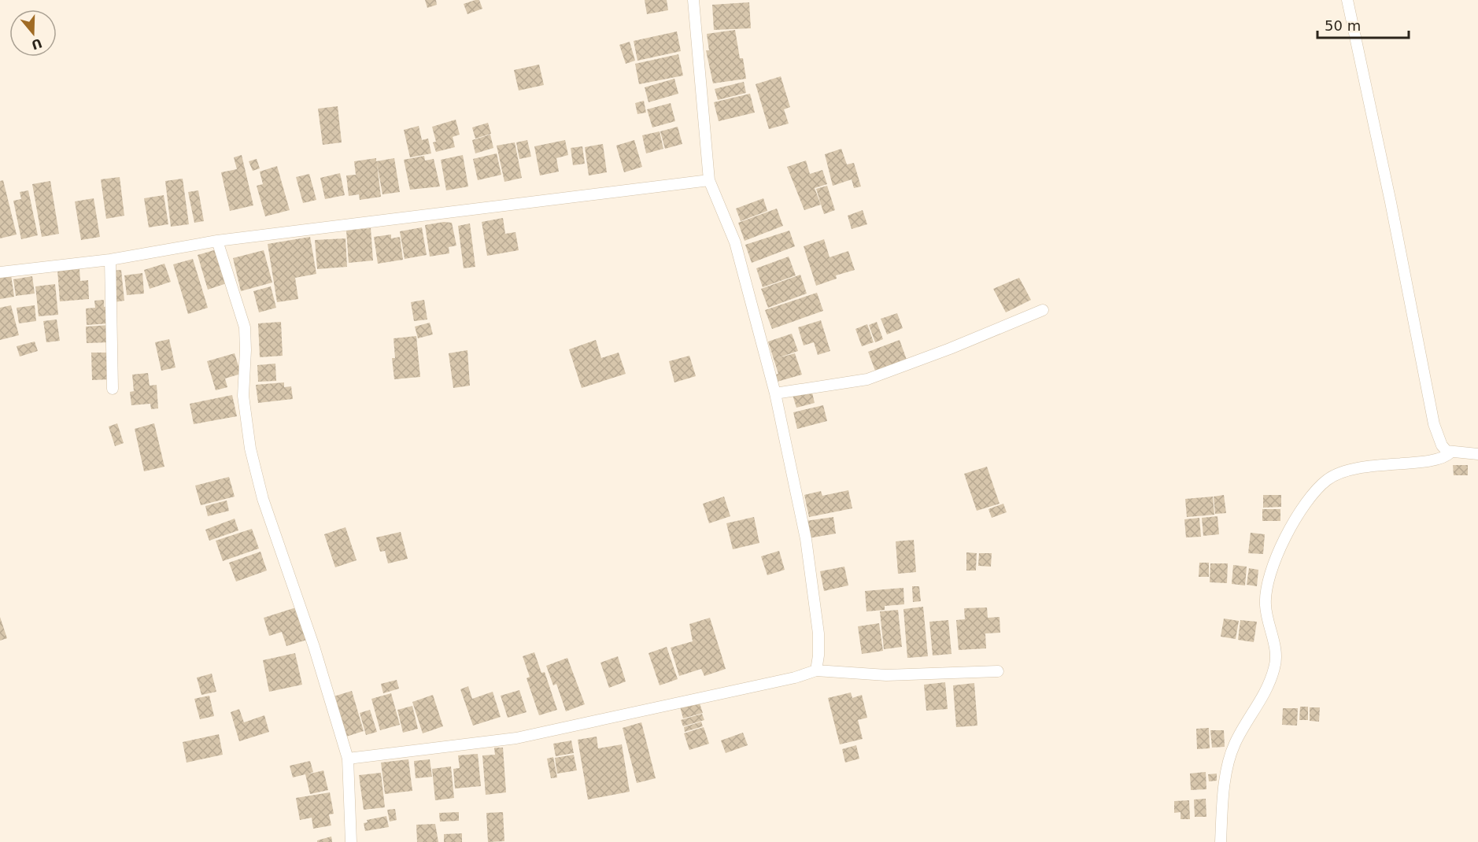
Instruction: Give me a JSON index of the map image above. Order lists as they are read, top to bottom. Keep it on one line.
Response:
{"scale_bar":"50 m","north":"bottom"}
